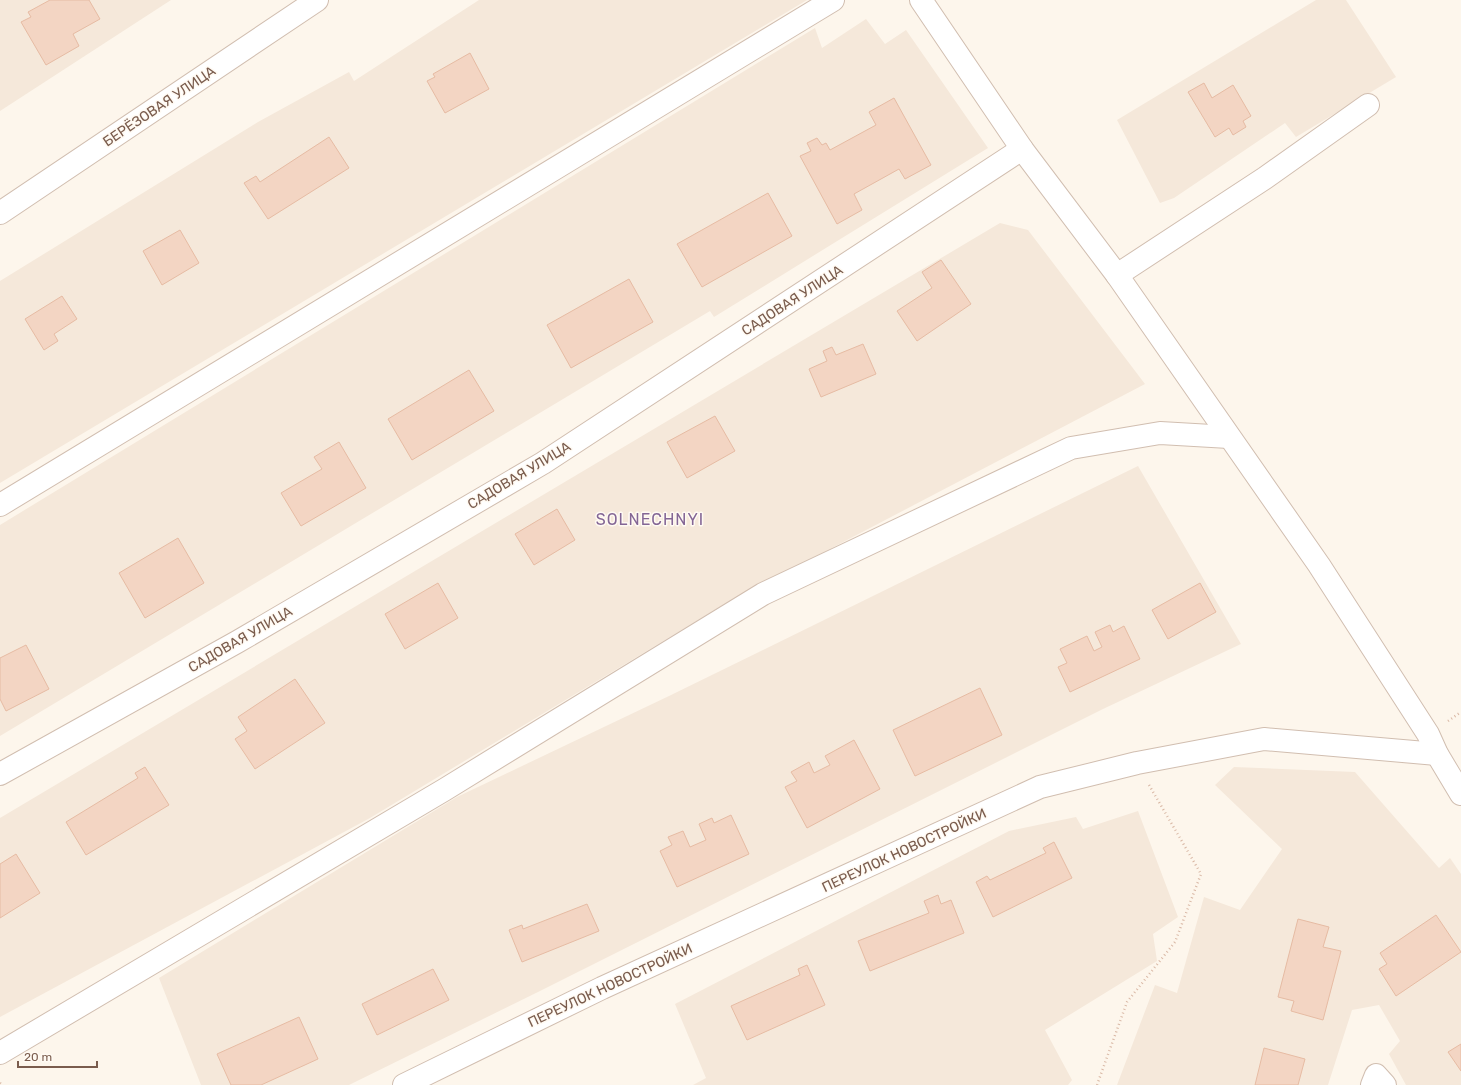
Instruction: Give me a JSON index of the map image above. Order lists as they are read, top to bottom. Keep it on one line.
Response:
{"streets":{"street":["БЕРЁЗОВАЯ УЛИЦА","САДОВАЯ УЛИЦА","ПЕРЕУЛОК НОВОСТРОЙКИ"]},"districts":["SOLNECHNYI"],"scale_bar":"20 m"}
